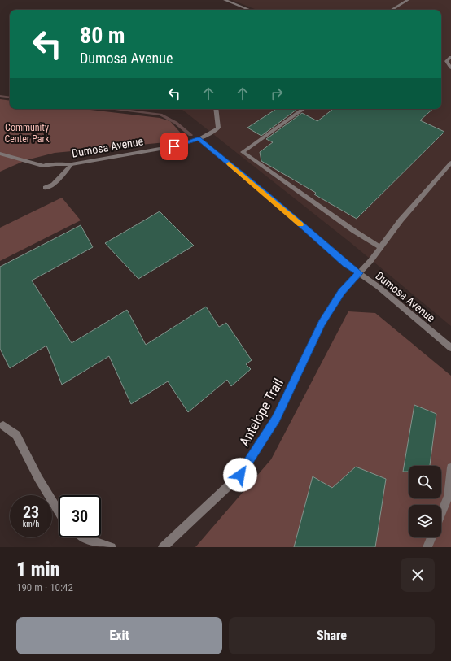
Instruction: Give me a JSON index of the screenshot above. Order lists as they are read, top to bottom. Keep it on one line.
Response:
{"streets":{"street":["Dumosa Avenue","Antelope Trail"]},"crossings":[["Dumosa Avenue","Antelope Trail"]],"parks":["Community Center Park"],"page":{"turn":["80 m","Dumosa Avenue"],"speed":"23 km/h","limit":"30","heading":["1 min","190 m · 10:42"],"buttons":["Exit","Share"]}}
